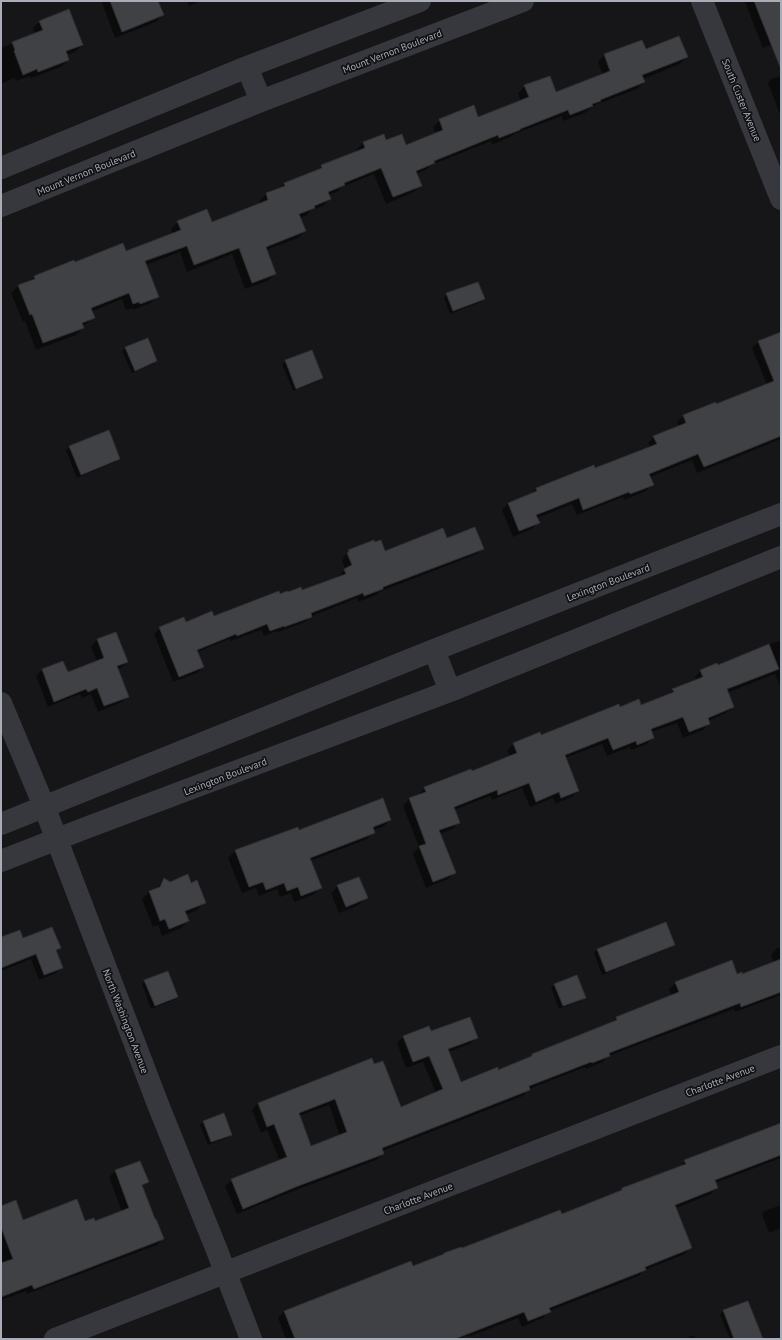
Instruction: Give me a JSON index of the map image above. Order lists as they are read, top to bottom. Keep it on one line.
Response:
{"streets":{"street":["Mount Vernon Boulevard","South Custer Avenue","Lexington Boulevard","North Washington Avenue","Charlotte Avenue"]},"crossings":[["Lexington Boulevard","North Washington Avenue"],["North Washington Avenue","Charlotte Avenue"]]}
